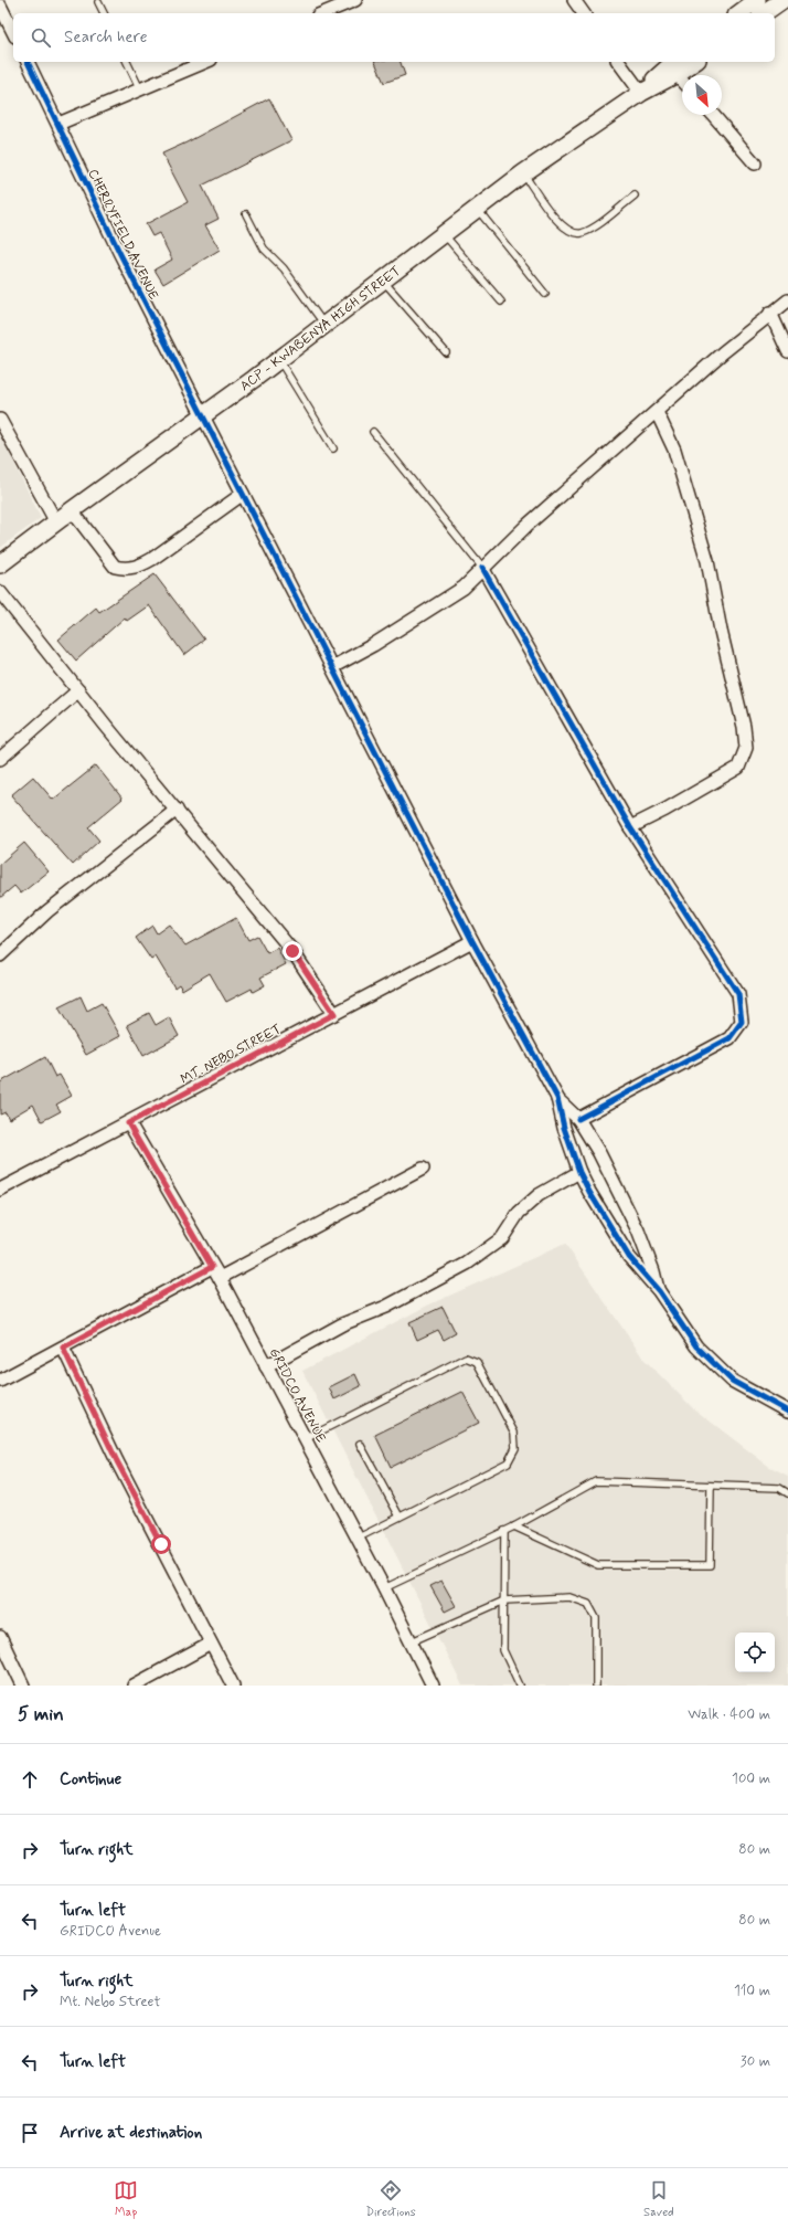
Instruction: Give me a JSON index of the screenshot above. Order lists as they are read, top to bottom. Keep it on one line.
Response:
{"streets":{"main road":["ACP - KWABENYA HIGH STREET"],"street":["CHERRYFIELD AVENUE","MT. NEBO STREET","GRIDCO AVENUE"]},"crossings":[["CHERRYFIELD AVENUE","ACP - KWABENYA HIGH STREET"],["CHERRYFIELD AVENUE","MT. NEBO STREET"],["MT. NEBO STREET","GRIDCO AVENUE"]],"north":"bottom right","page":{"search":"Search here","heading":["5 min","Walk · 400 m"],"list":[["Continue","100 m"],["Turn right","80 m"],["Turn left","GRIDCO Avenue","80 m"],["Turn right","Mt. Nebo Street","110 m"],["Turn left","30 m"],"Arrive at destination"],"nav":["Map","Directions","Saved"]}}
